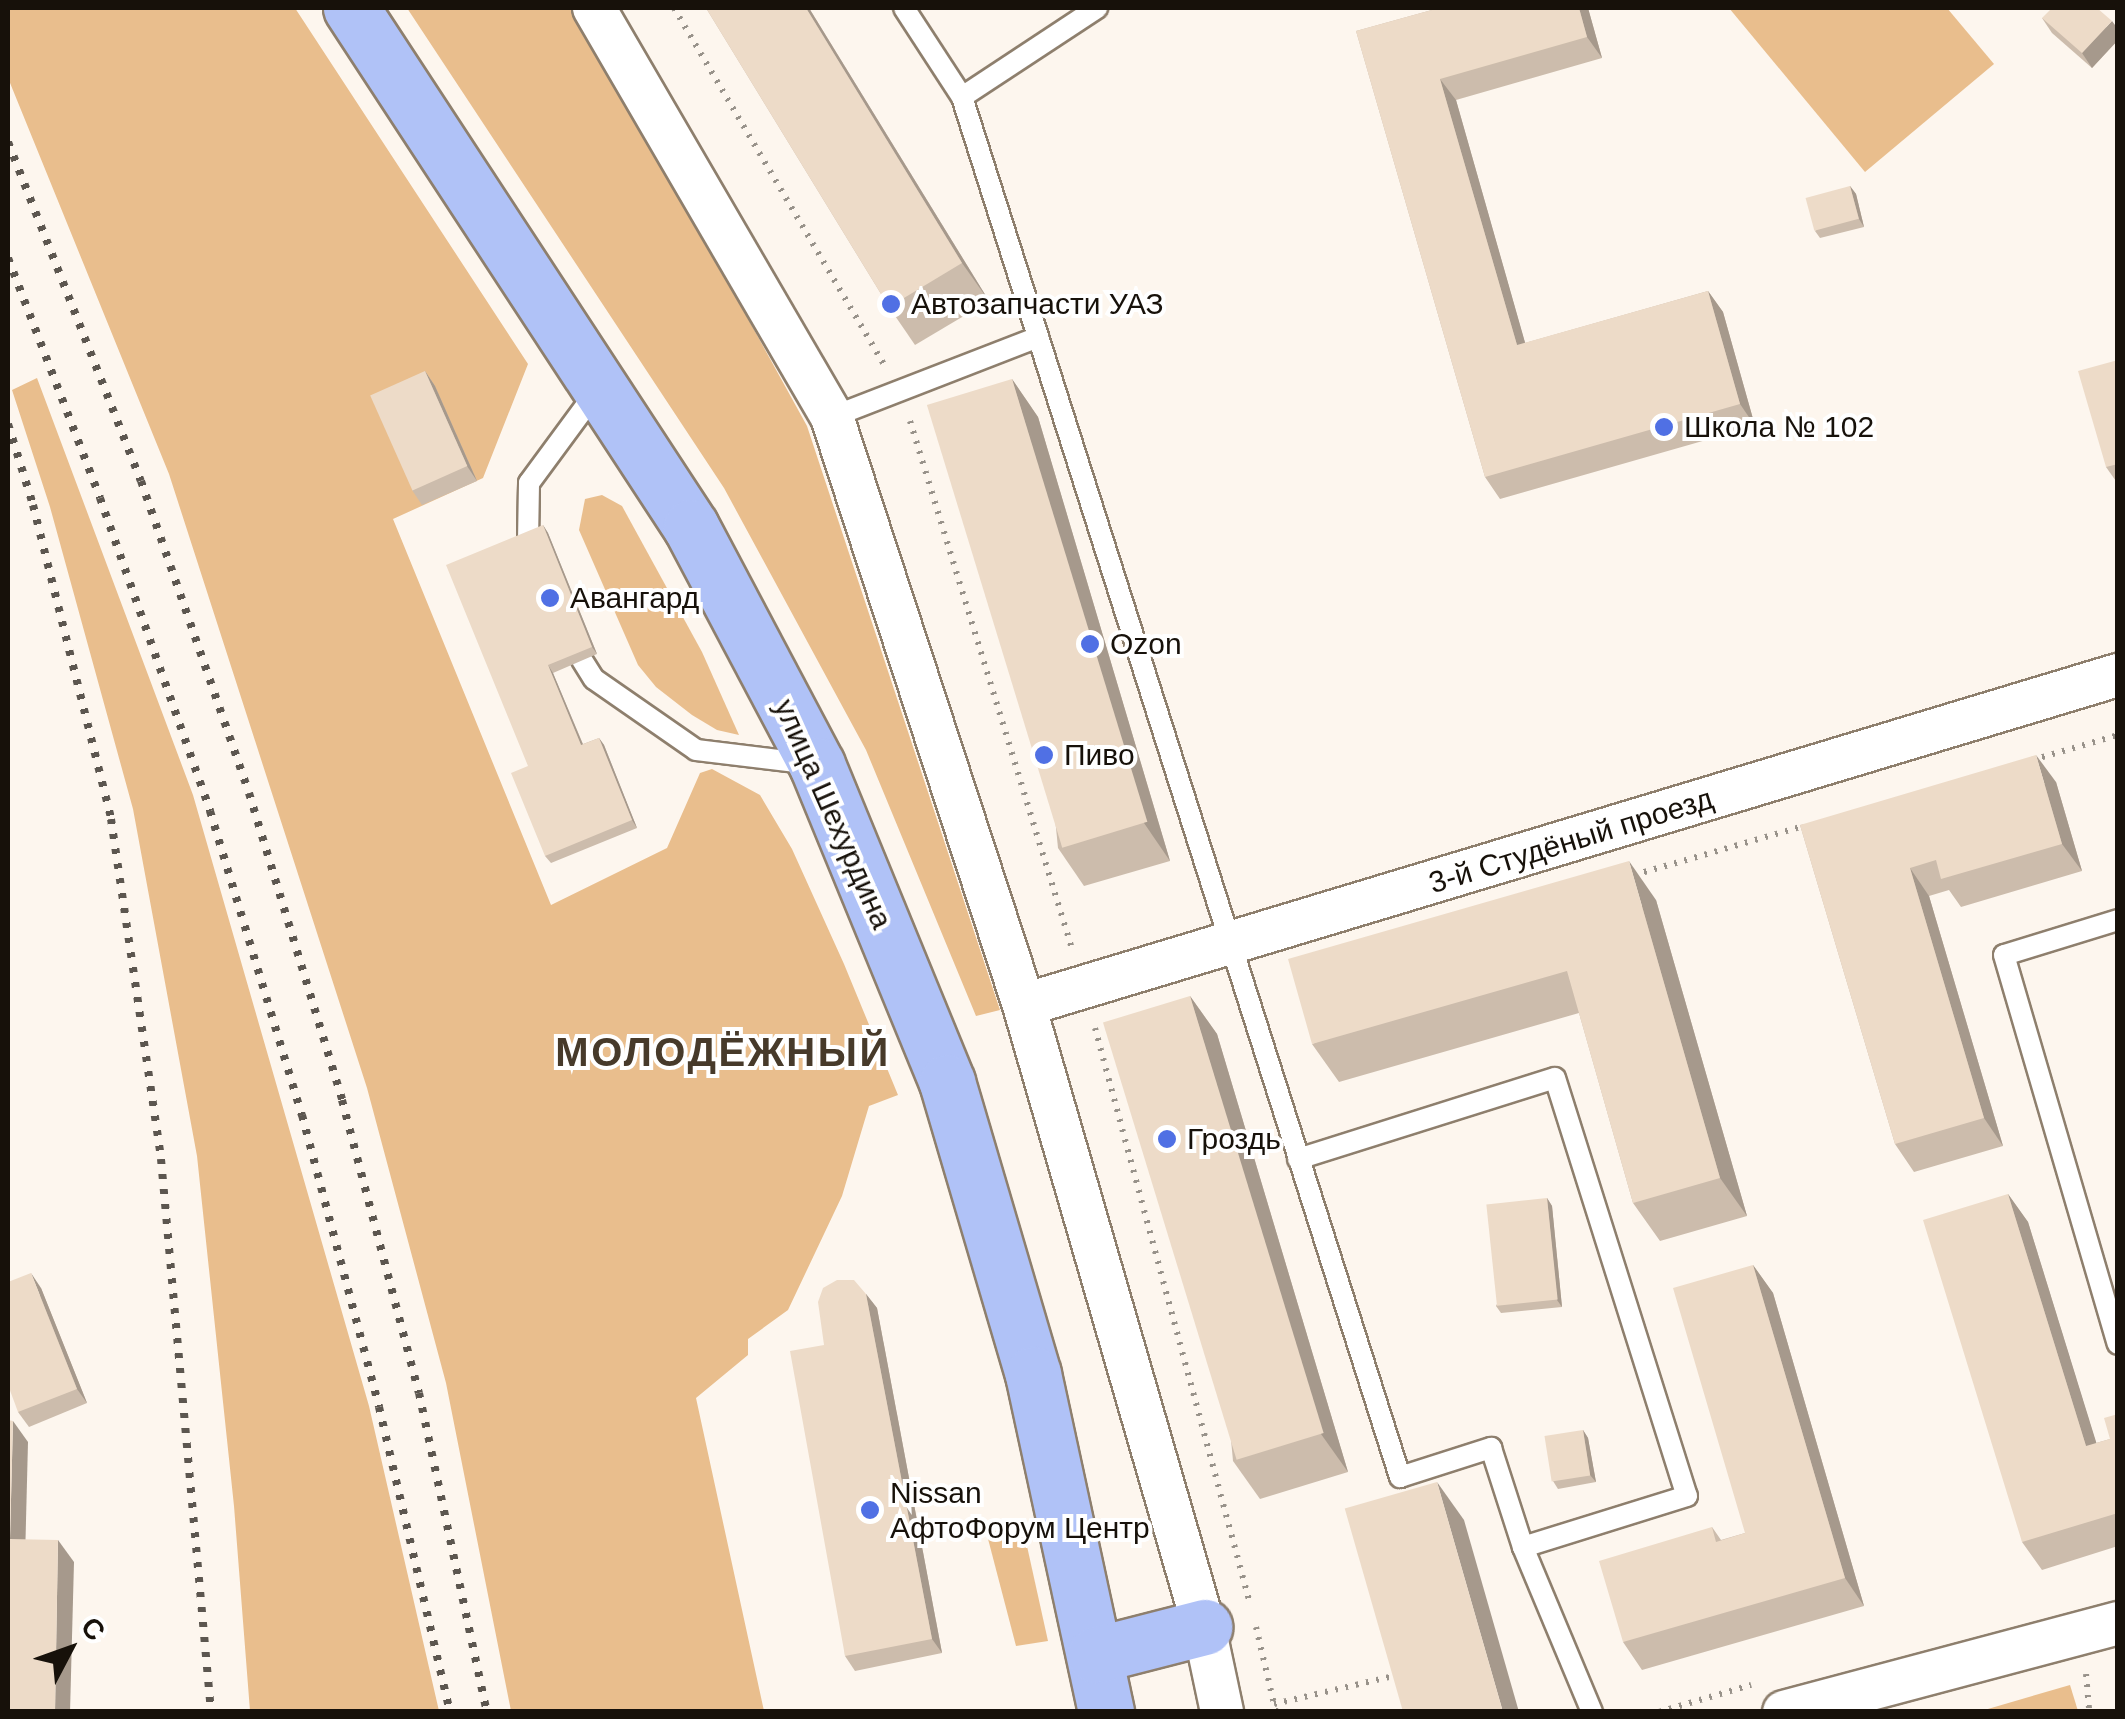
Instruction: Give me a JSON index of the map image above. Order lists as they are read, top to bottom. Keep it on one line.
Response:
{"streets":{"main road":["улица Шехурдина"],"street":["3-й Студёный проезд"]},"districts":["МОЛОДЁЖНЫЙ"],"places":["Автозапчасти УАЗ","Школа № 102","Авангард","Ozon","Пиво","Гроздь","Nissan АфтоФорум Центр"],"north":"top right"}
